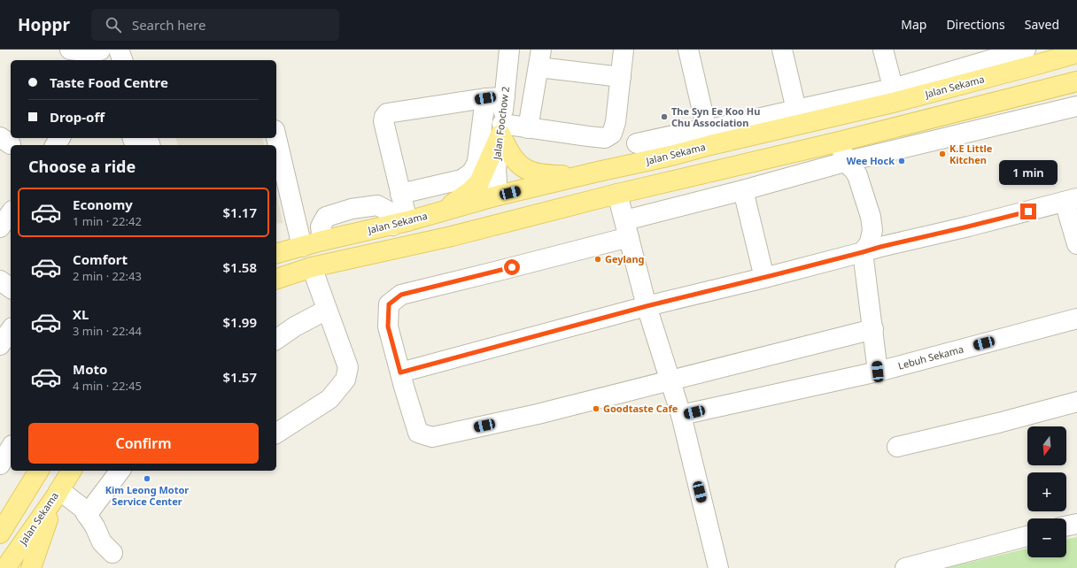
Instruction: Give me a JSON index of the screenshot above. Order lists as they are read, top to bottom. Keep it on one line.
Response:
{"streets":{"main road":["Jalan Sekama"],"street":["Jalan Foochow 2","Lebuh Sekama"]},"crossings":[["Jalan Sekama","Jalan Foochow 2"]],"places":["The Syn Ee Koo Hu Chu Association","K.E Little Kitchen","Wee Hock","Geylang","Goodtaste Cafe","Kim Leong Motor Service Center"],"north":"bottom","page":{"header":"Hoppr","search":"Search here","nav":["Map","Directions","Saved"],"banner":["Taste Food Centre","Drop-off"],"heading":"Choose a ride","bubble":"1 min","list":[{"name":"Economy","note":"1 min · 22:42","value":"$1.17"},{"name":"Comfort","note":"2 min · 22:43","value":"$1.58"},{"name":"XL","note":"3 min · 22:44","value":"$1.99"},{"name":"Moto","note":"4 min · 22:45","value":"$1.57"}],"buttons":"Confirm","map_buttons":["+","−"]}}
